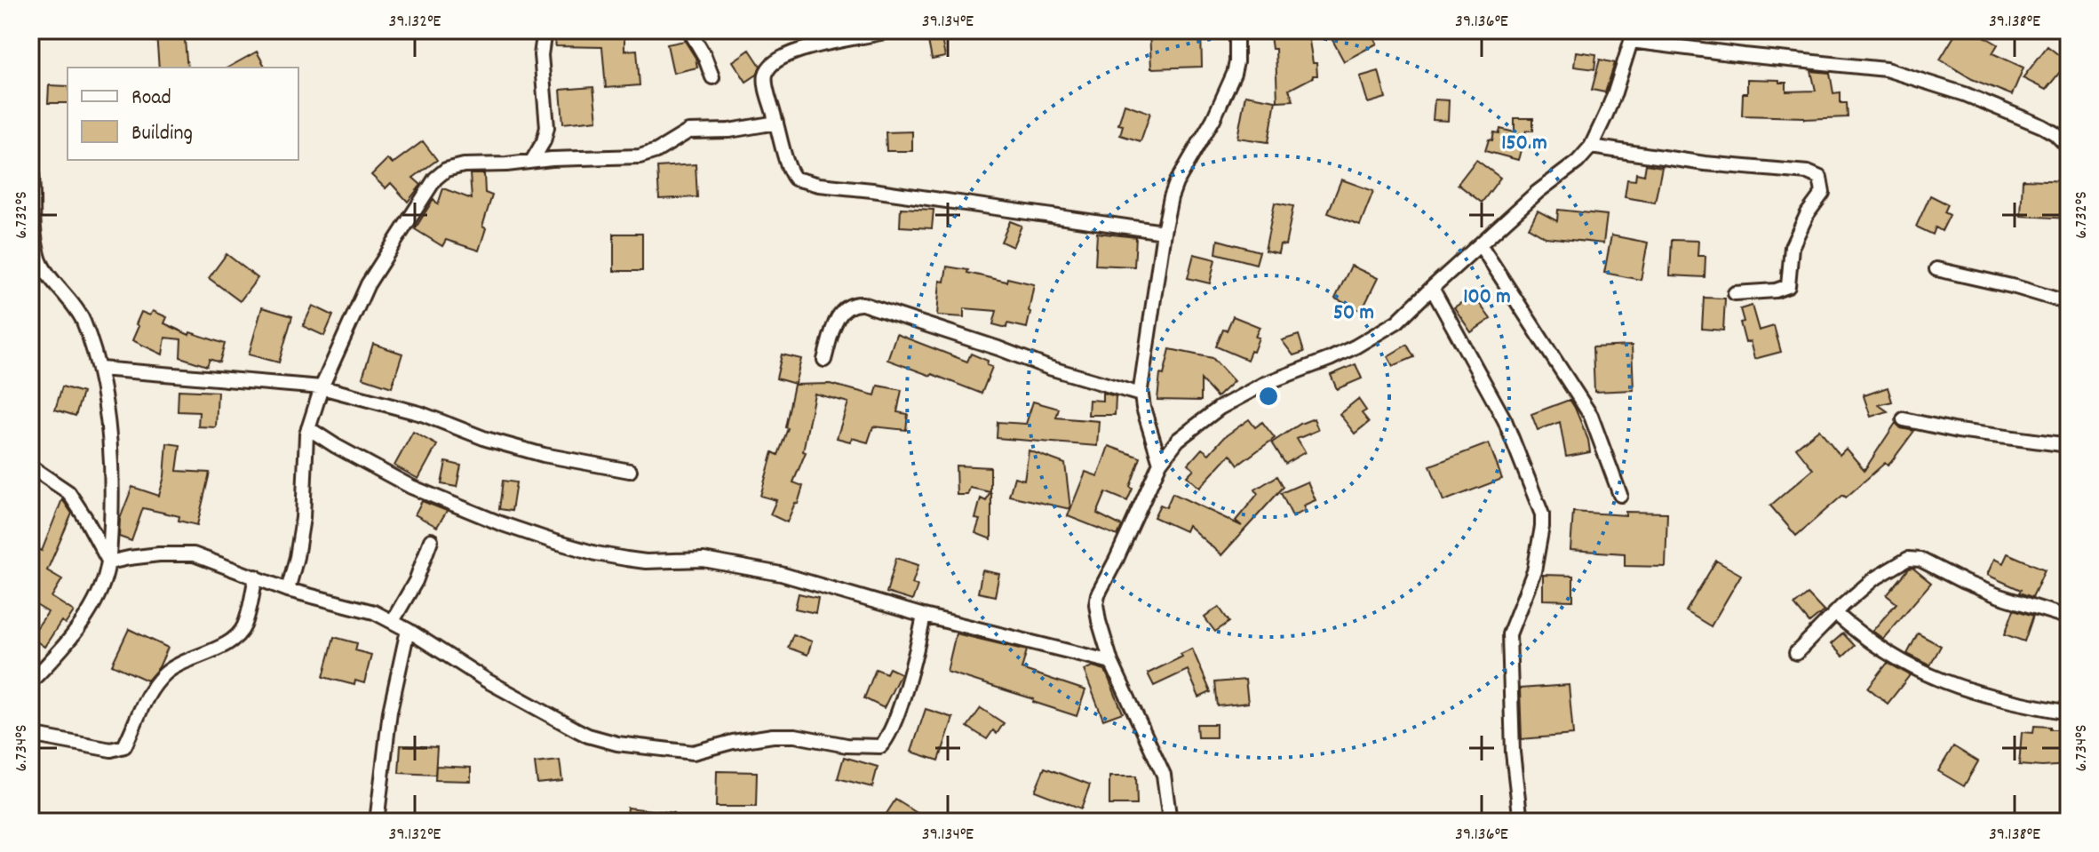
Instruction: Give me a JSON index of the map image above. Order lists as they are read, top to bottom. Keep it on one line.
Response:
{"legend":["Road","Building"],"coordinates":["39.132°E","39.134°E","39.136°E","39.138°E","6.732°S","6.734°S"],"rings":["150 m","100 m","50 m"]}
